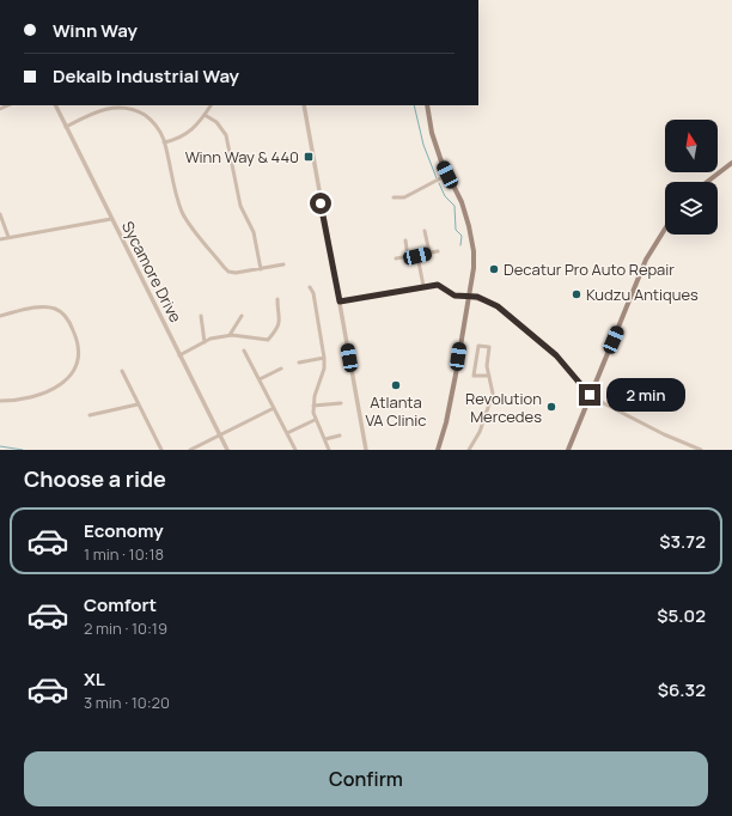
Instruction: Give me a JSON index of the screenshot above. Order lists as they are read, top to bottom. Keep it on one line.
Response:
{"streets":{"street":["Sycamore Drive"]},"places":{"transit":["Winn Way & 440"],"other":["Decatur Pro Auto Repair","Kudzu Antiques","Atlanta VA Clinic","Revolution Mercedes"]},"north":"top","page":{"banner":["Winn Way","Dekalb Industrial Way"],"bubble":"2 min","heading":"Choose a ride","list":[{"name":"Economy","note":"1 min · 10:18","value":"$3.72"},{"name":"Comfort","note":"2 min · 10:19","value":"$5.02"},{"name":"XL","note":"3 min · 10:20","value":"$6.32"}],"buttons":"Confirm"}}
